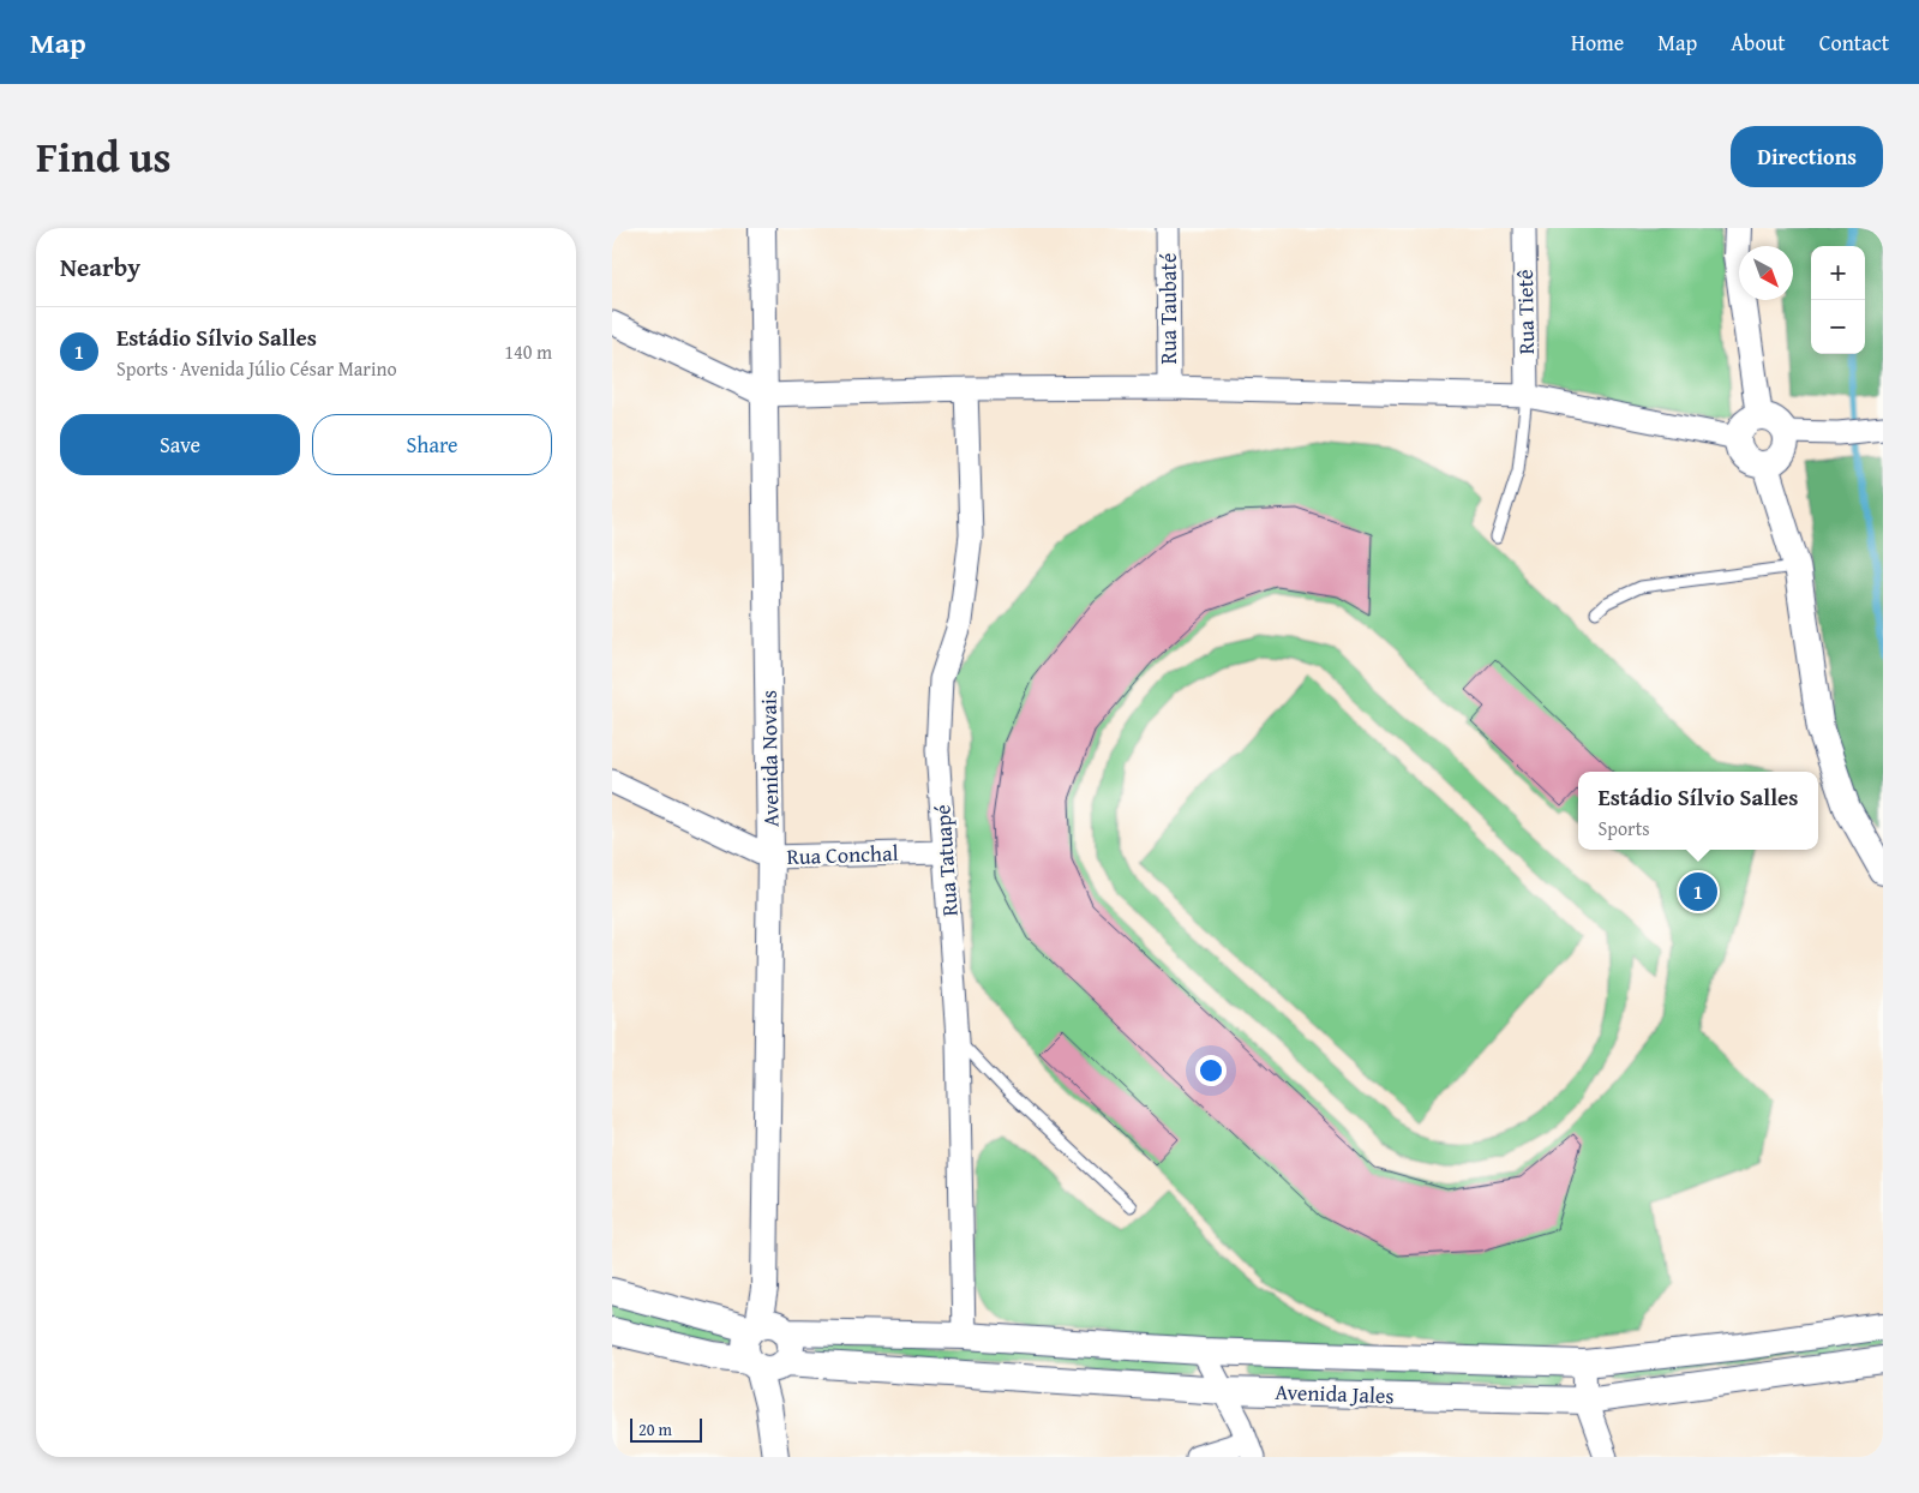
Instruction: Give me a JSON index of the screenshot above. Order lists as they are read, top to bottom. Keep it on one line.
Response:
{"streets":{"street":["Rua Taubaté","Rua Tietê","Avenida Novais","Rua Conchal","Rua Tatuapé","Avenida Jales"]},"crossings":[["Avenida Novais","Rua Conchal"],["Avenida Novais","Avenida Jales"],["Rua Conchal","Rua Tatuapé"],["Rua Tatuapé","Avenida Jales"]],"scale_bar":"20 m","north":"bottom right","page":{"header":"Map","nav":["Home","Map","About","Contact"],"title":"Find us","buttons":["Directions",["Save","Share"]],"heading":"Nearby","map_buttons":["+","−"],"list":[{"mark":"1","name":"Estádio Sílvio Salles","note":"Sports · Avenida Júlio César Marino","value":"140 m"}],"popup":["Estádio Sílvio Salles","Sports"],"pins":"1","scale":"20 m"}}
